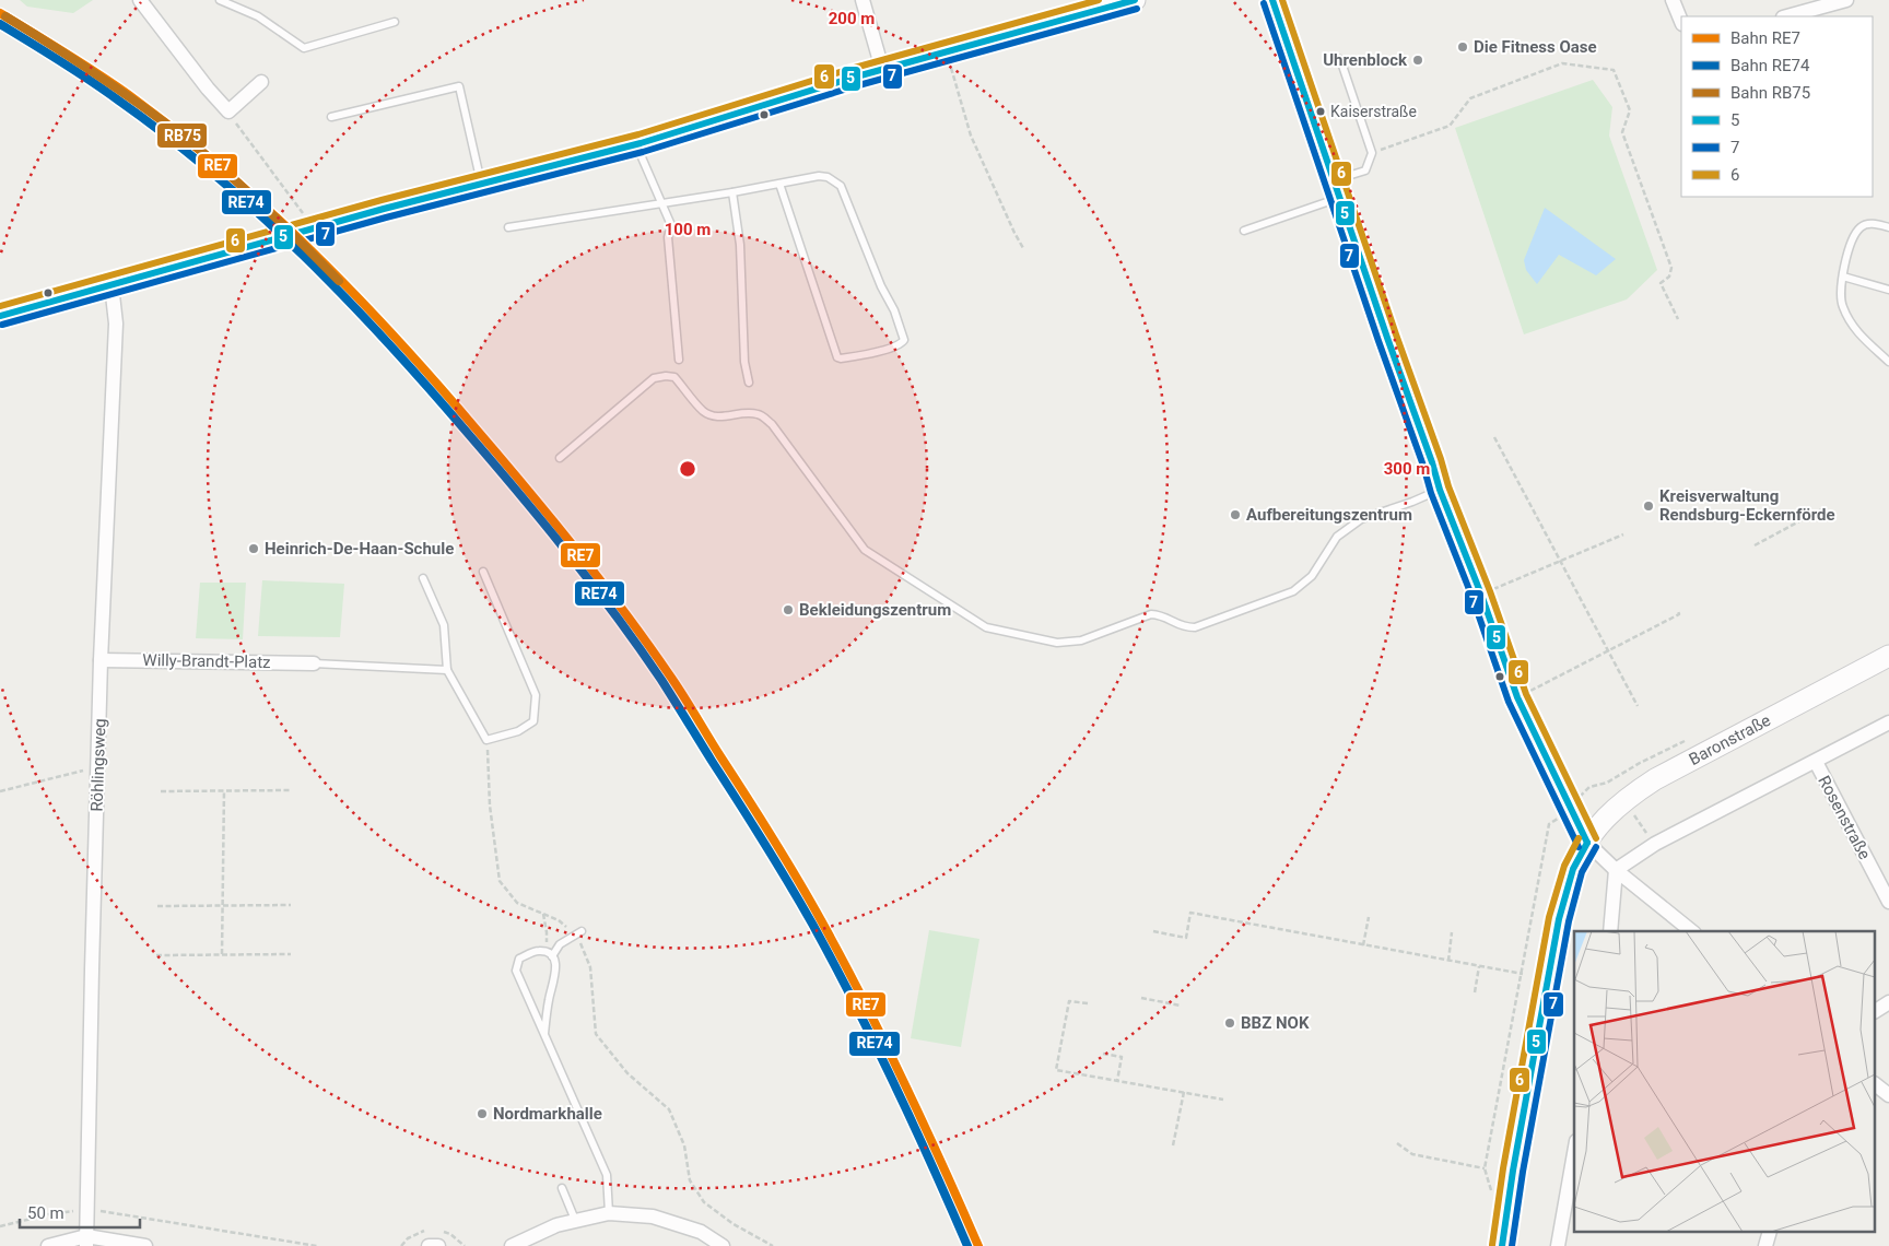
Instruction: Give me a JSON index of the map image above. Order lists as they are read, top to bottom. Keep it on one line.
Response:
{"streets":{"street":["Willy-Brandt-Platz","Baronstraße","Röhlingsweg","Rosenstraße"]},"crossings":[["Willy-Brandt-Platz","Röhlingsweg"]],"places":["Die Fitness Oase","Uhrenblock","Kaiserstraße","Kreisverwaltung Rendsburg-Eckernförde","Aufbereitungszentrum","Heinrich-De-Haan-Schule","Bekleidungszentrum","BBZ NOK","Nordmarkhalle"],"lines":["transit line 5","transit line 6","transit line 7","rail line RE7","rail line RB75","rail line RE74"],"legend":["Bahn RE7","Bahn RE74","Bahn RB75","5","7","6"],"scale_bar":"50 m","rings":["200 m","100 m","300 m"]}
